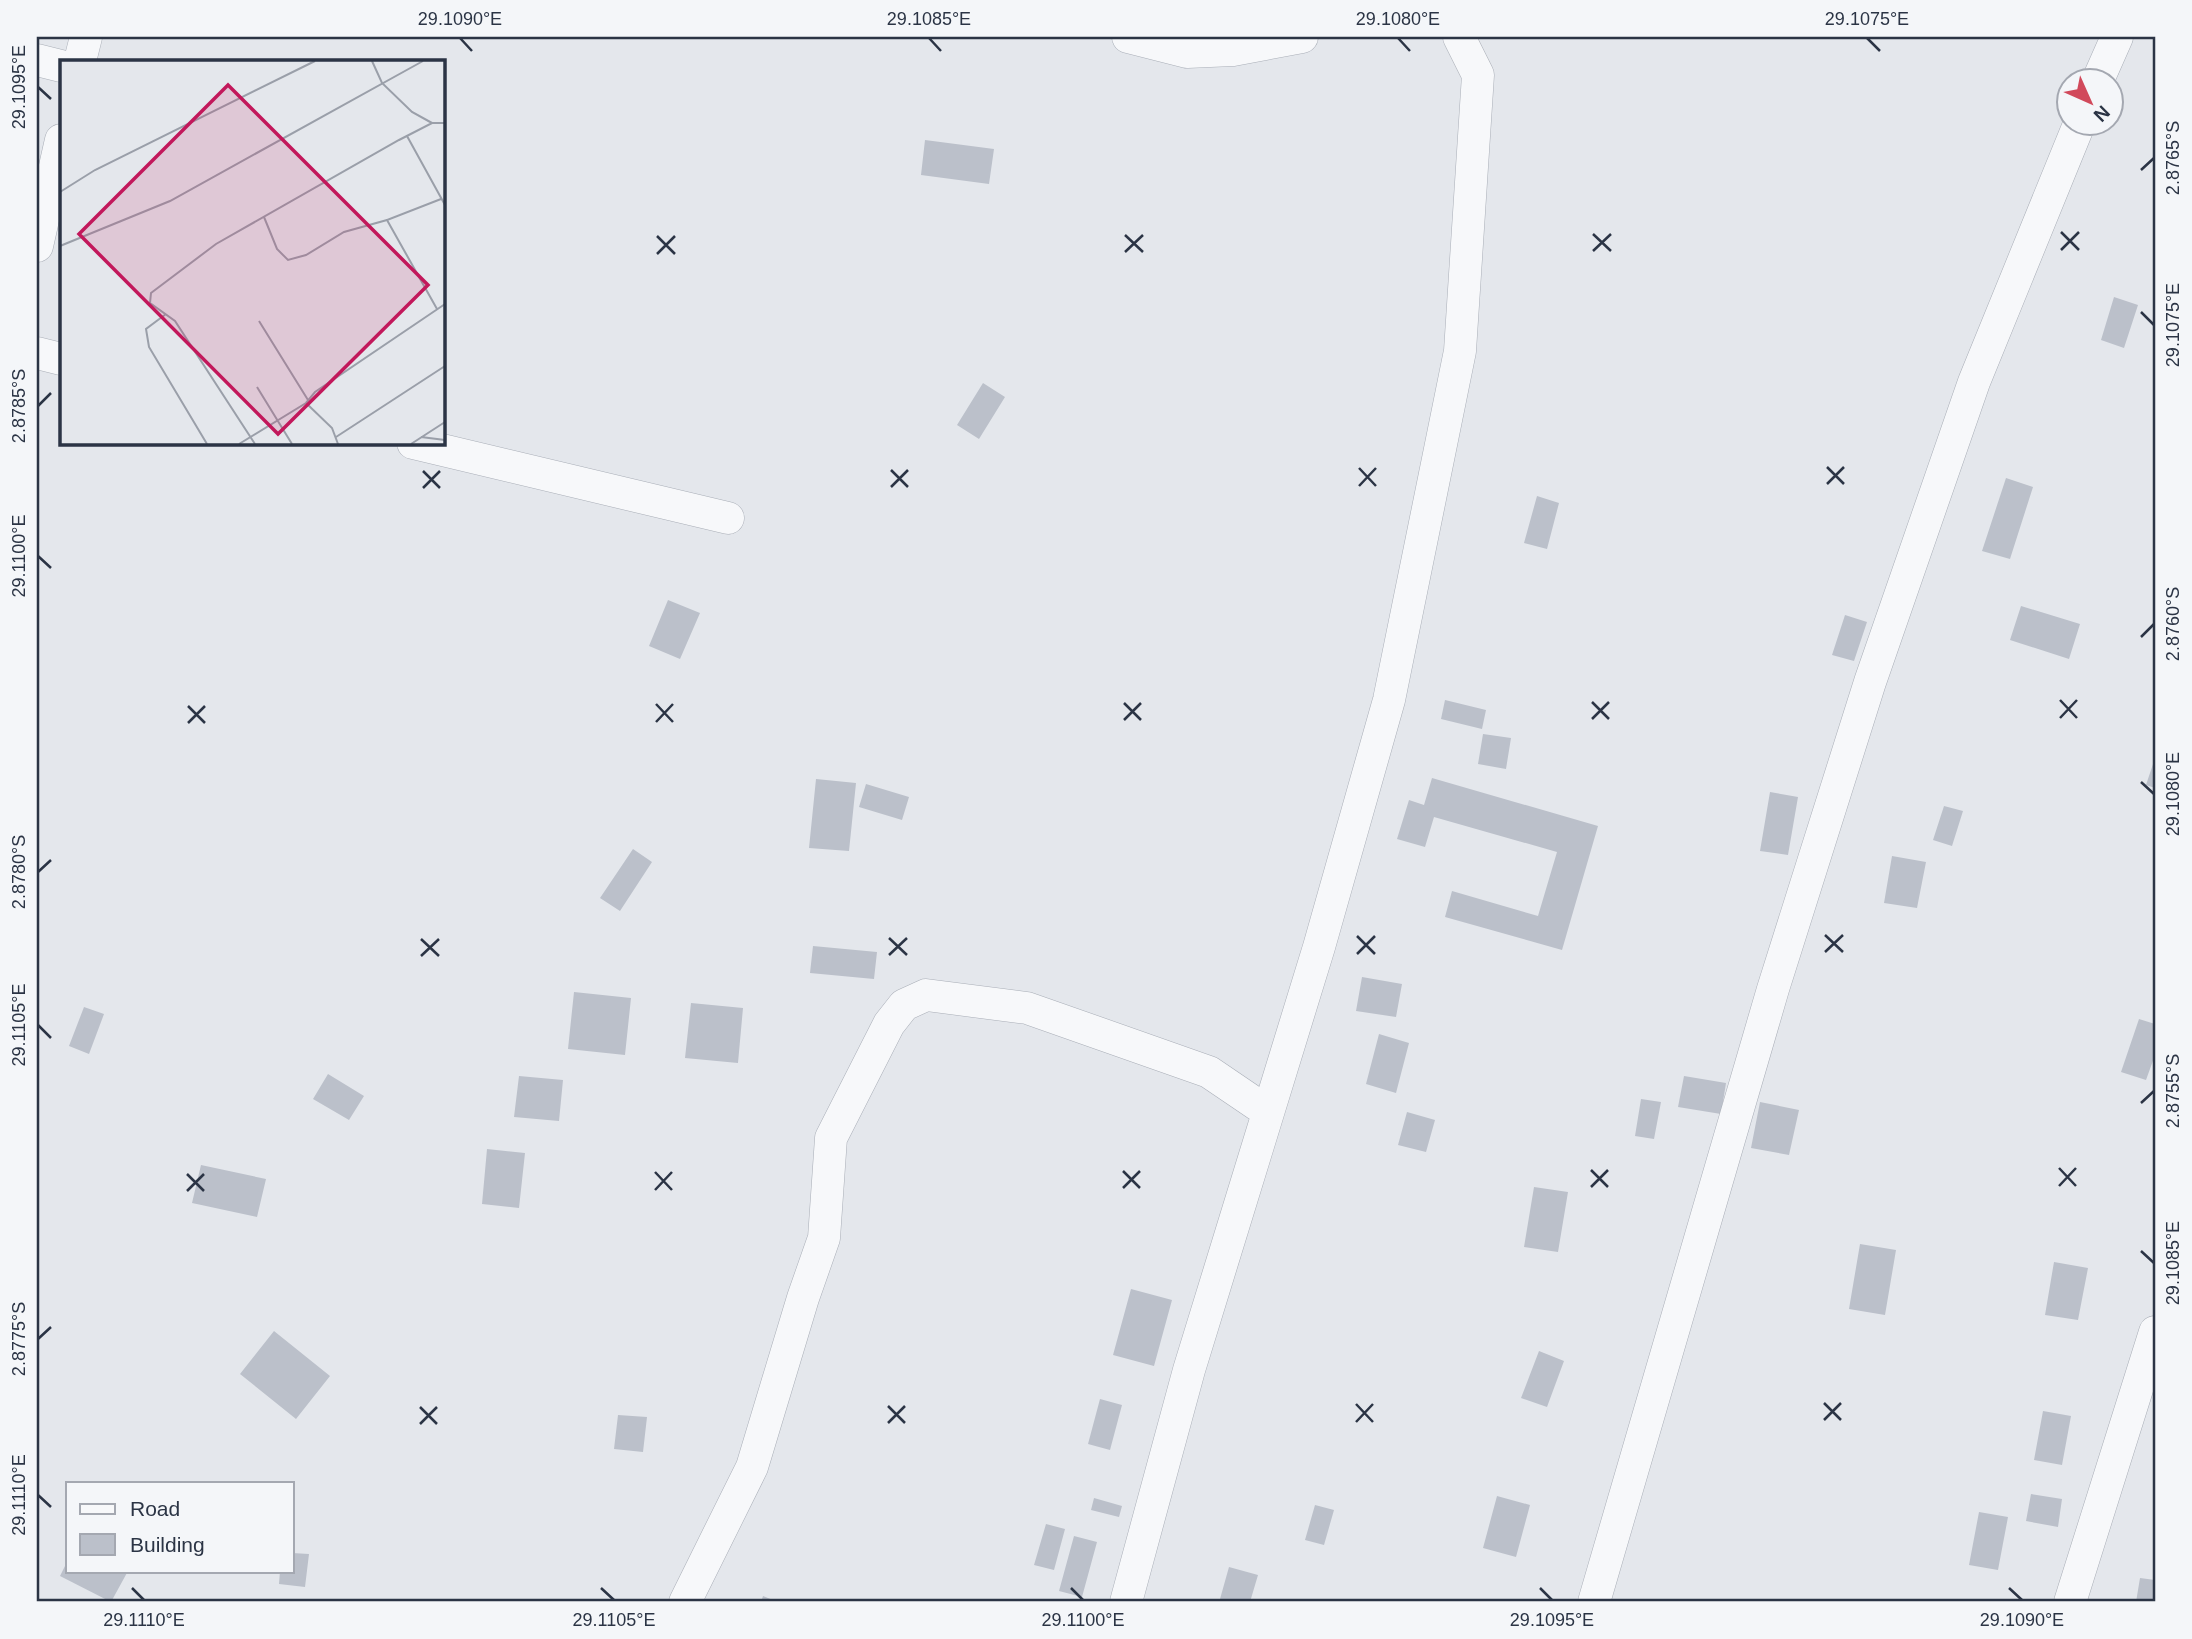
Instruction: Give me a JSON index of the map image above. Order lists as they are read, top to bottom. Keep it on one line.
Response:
{"legend":["Road","Building"],"north":"bottom right","coordinates":["29.1090°E","29.1085°E","29.1080°E","29.1075°E","29.1095°E","2.8765°S","2.8785°S","29.1100°E","2.8760°S","2.8780°S","29.1105°E","2.8755°S","2.8775°S","29.1110°E"]}
